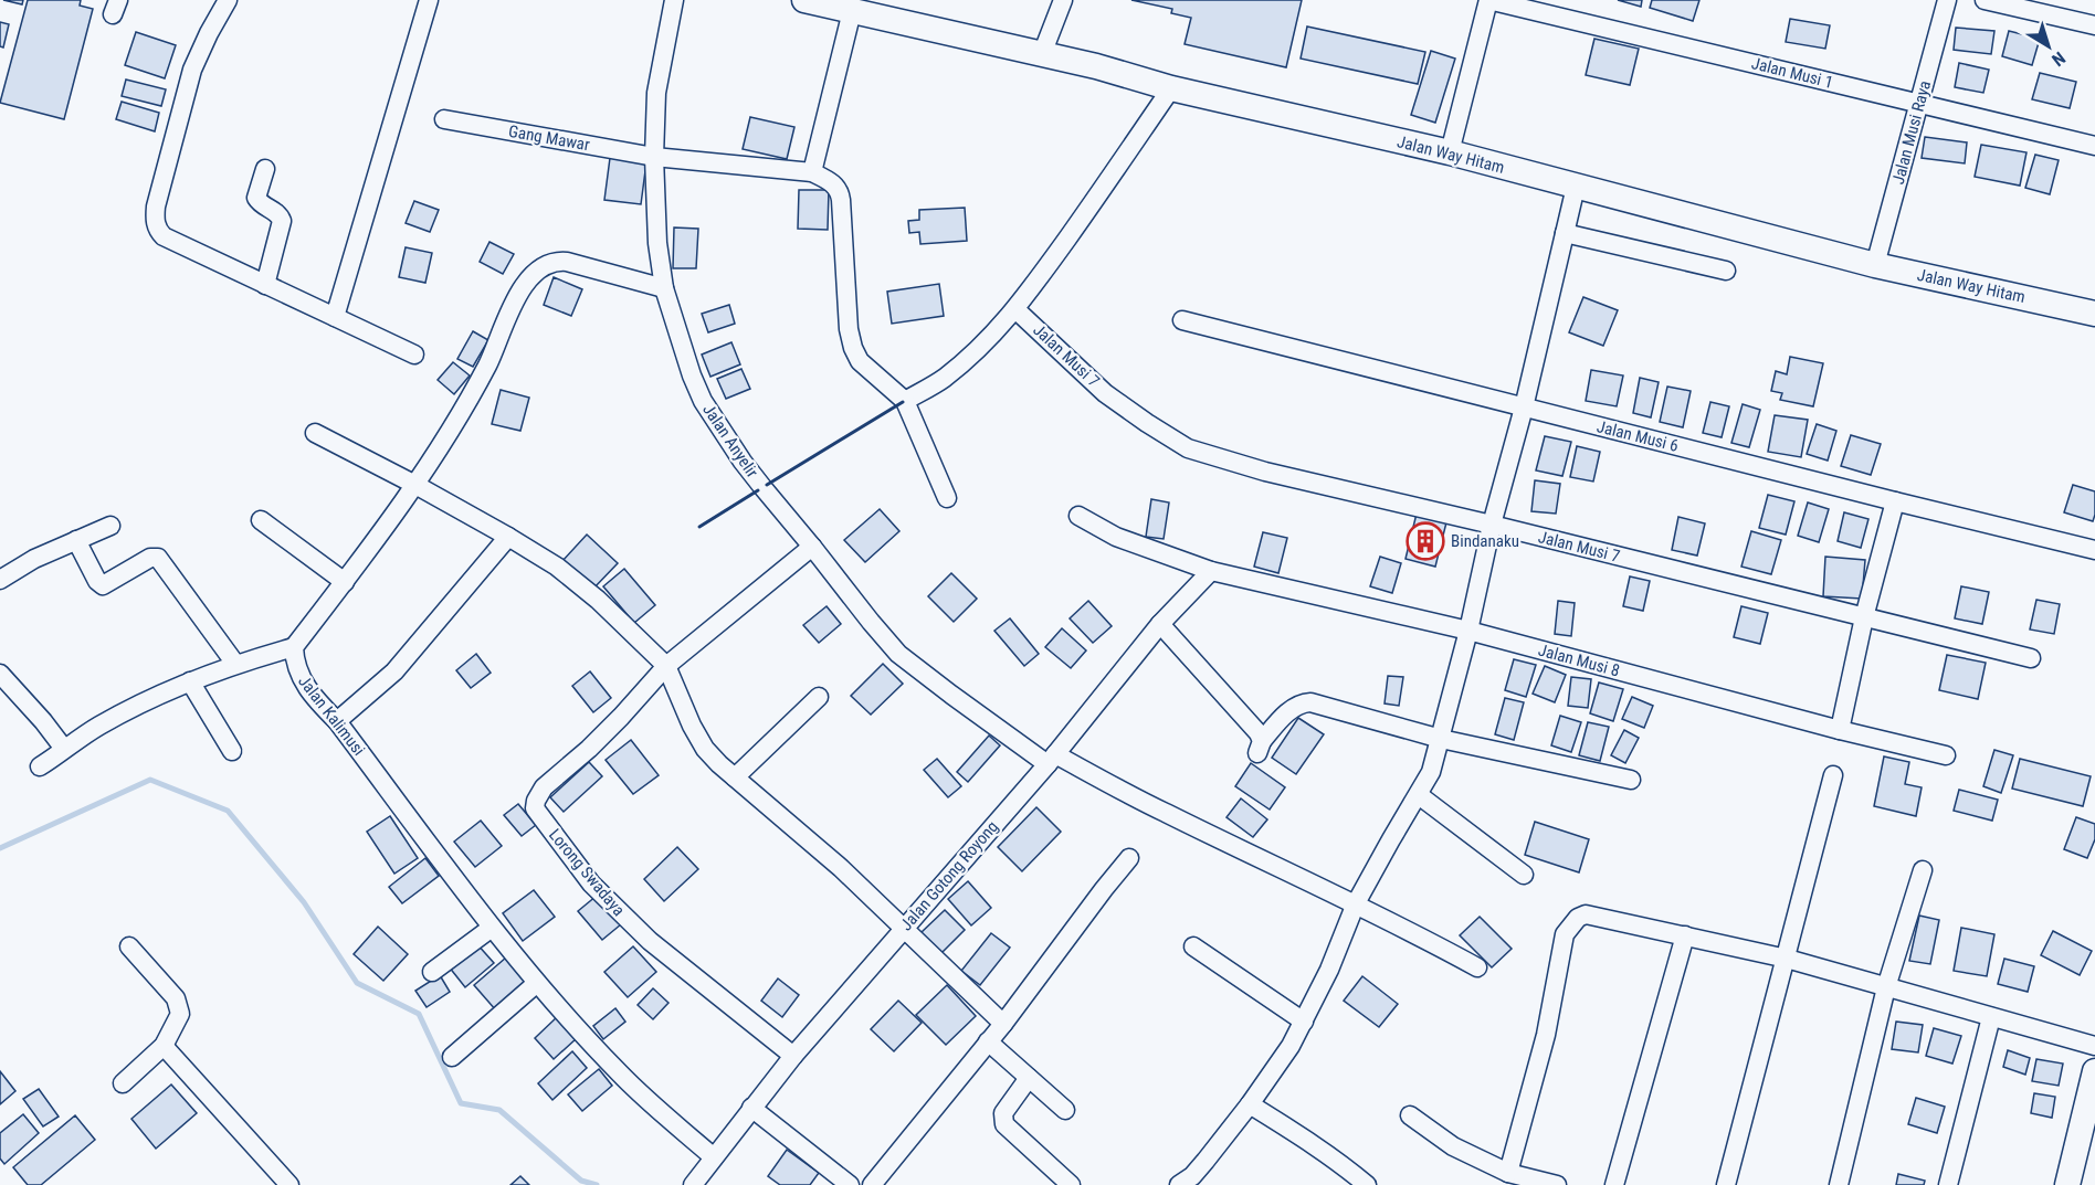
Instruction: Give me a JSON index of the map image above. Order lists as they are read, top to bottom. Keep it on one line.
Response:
{"streets":{"street":["Jalan Musi 1","Jalan Musi Raya","Gang Mawar","Jalan Way Hitam","Jalan Musi 7","Jalan Musi 6","Jalan Anyelir","Jalan Musi 8","Jalan Kalimusi","Lorong Swadaya","Jalan Gotong Royong"]},"crossings":[["Jalan Musi 1","Jalan Musi Raya"],["Jalan Musi Raya","Jalan Way Hitam"],["Gang Mawar","Jalan Anyelir"],["Jalan Anyelir","Jalan Gotong Royong"],["Jalan Musi 8","Jalan Gotong Royong"],["Jalan Kalimusi","Jalan Gotong Royong"],["Lorong Swadaya","Jalan Gotong Royong"]],"places":{"building":["Bindanaku"]},"north":"bottom right"}
